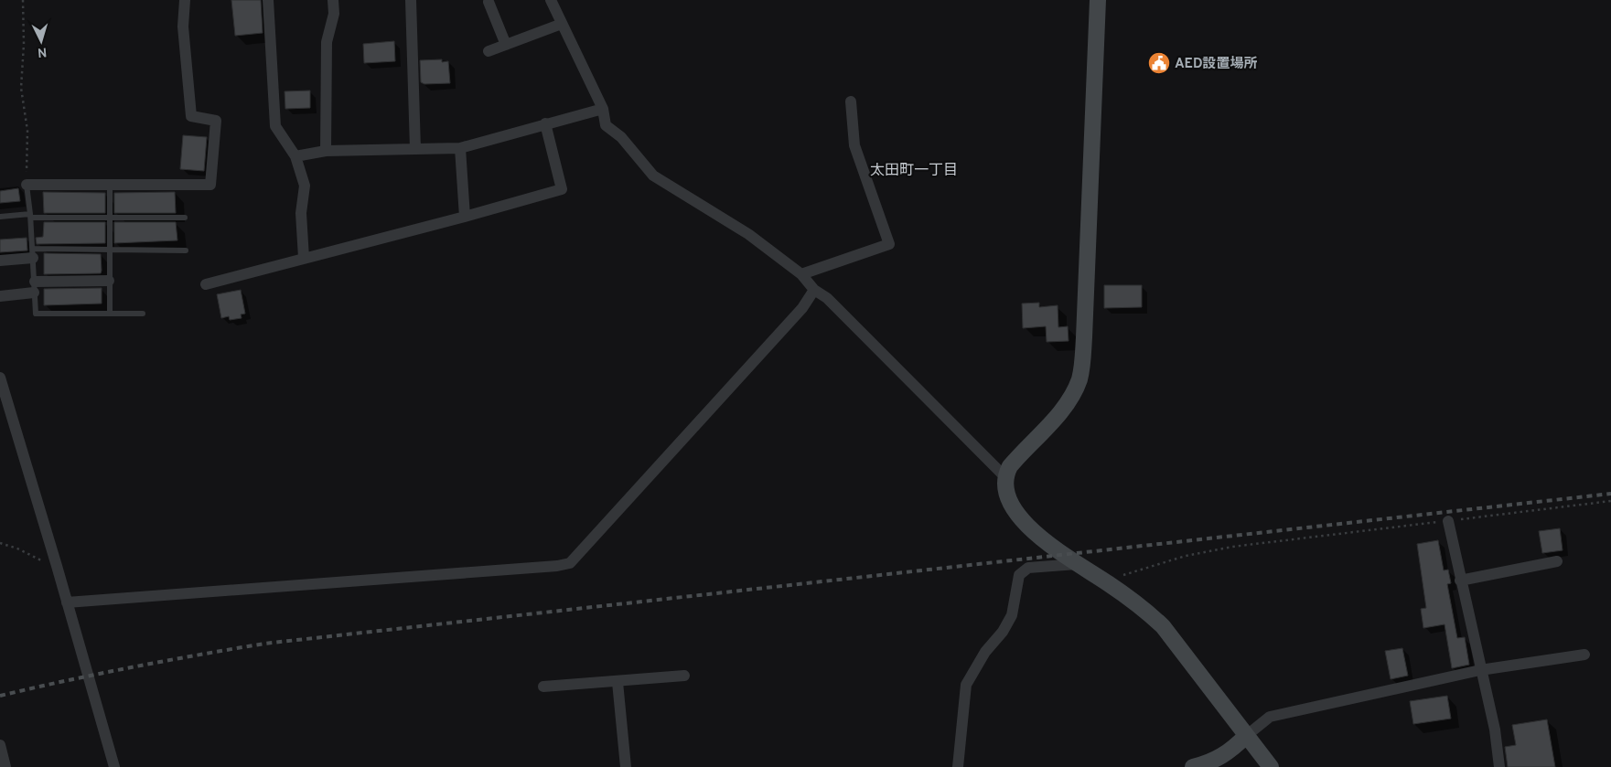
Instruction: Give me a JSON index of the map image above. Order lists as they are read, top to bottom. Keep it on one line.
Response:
{"districts":["太田町一丁目"],"places":{"public building":["AED設置場所"]},"north":"bottom"}
